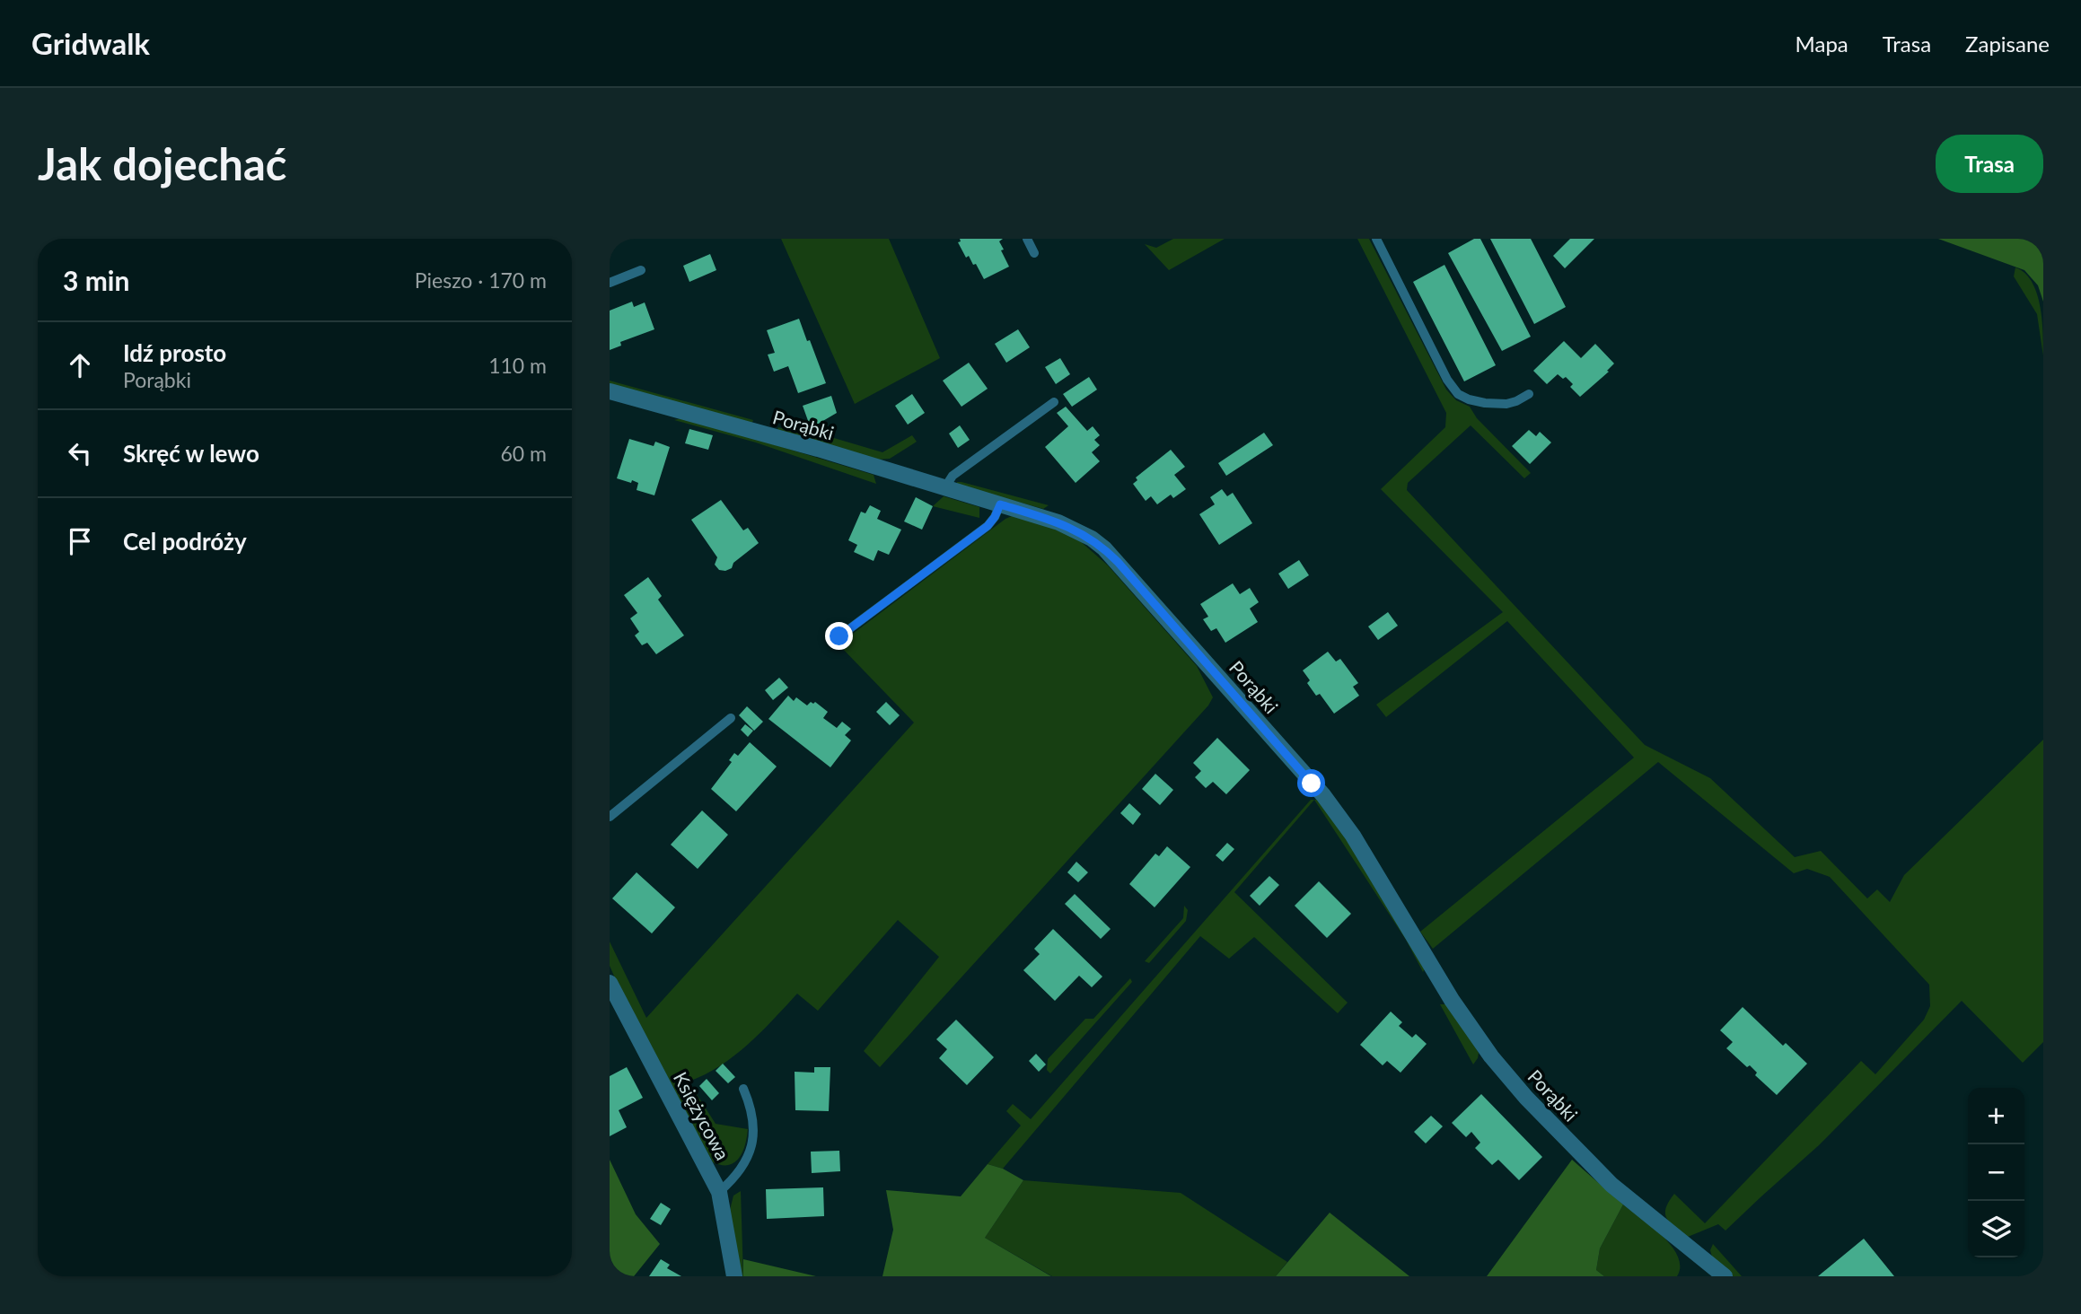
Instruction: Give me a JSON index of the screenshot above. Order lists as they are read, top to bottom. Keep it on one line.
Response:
{"streets":{"street":["Porąbki","Księżycowa"]},"page":{"header":"Gridwalk","nav":["Mapa","Trasa","Zapisane"],"buttons":"Trasa","title":"Jak dojechać","heading":["3 min","Pieszo · 170 m"],"list":[["Idź prosto","Porąbki","110 m"],["Skręć w lewo","60 m"],"Cel podróży"],"map_buttons":["+","−"]}}
